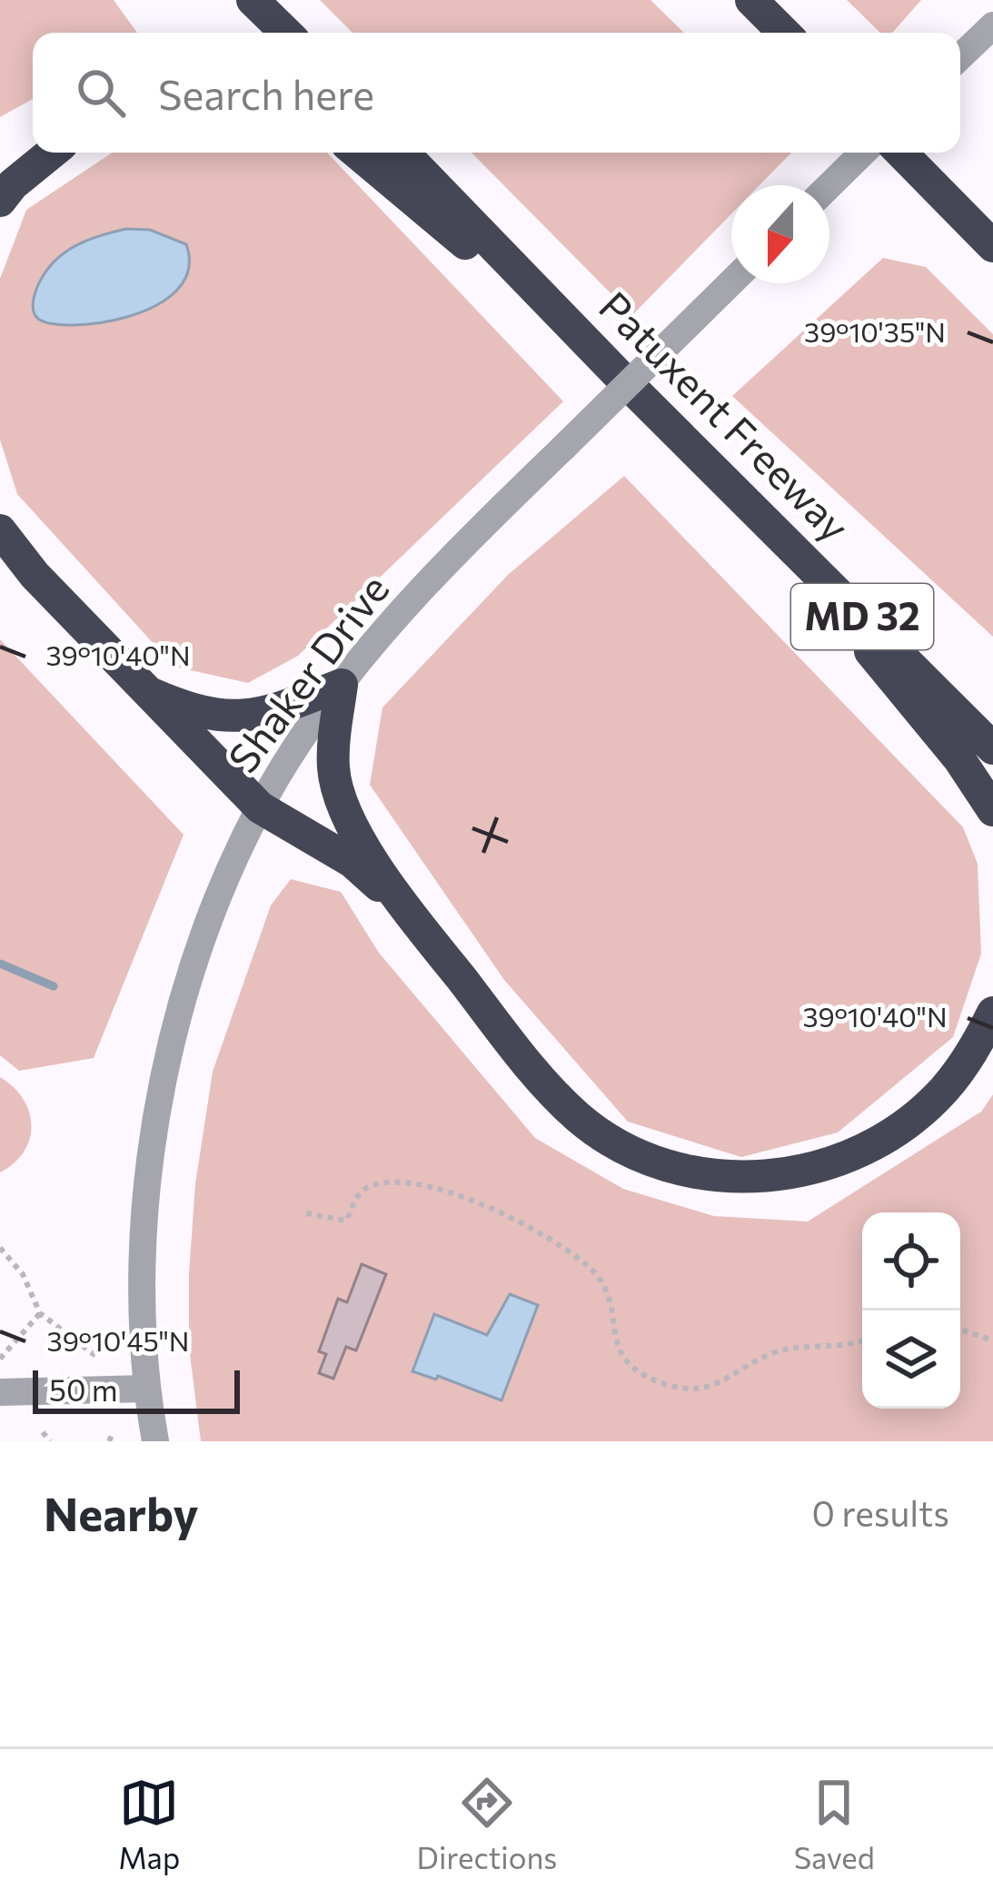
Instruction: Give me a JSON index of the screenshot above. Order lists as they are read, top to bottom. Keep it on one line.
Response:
{"streets":{"highway":["Patuxent Freeway","MD 32"],"street":["Shaker Drive"]},"scale_bar":"50 m","north":"bottom","page":{"search":"Search here","scale":"50 m","heading":["Nearby","0 results"],"nav":["Map","Directions","Saved"]},"coordinates":["39°10'35\"N","39°10'40\"N","39°10'45\"N"]}
